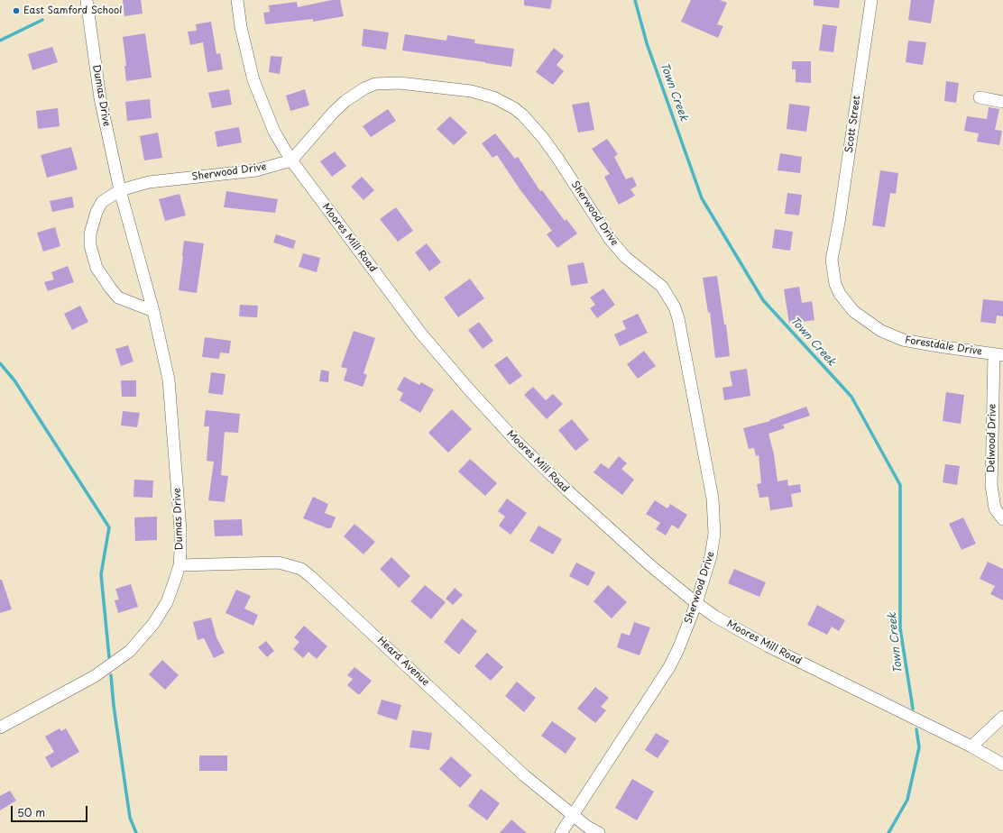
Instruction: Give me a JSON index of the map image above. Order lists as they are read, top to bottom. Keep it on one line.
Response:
{"streets":{"street":["Dumas Drive","Scott Street","Sherwood Drive","Moores Mill Road","Forestdale Drive","Delwood Drive","Heard Avenue"]},"crossings":[["Dumas Drive","Sherwood Drive"],["Dumas Drive","Heard Avenue"],["Scott Street","Forestdale Drive"],["Sherwood Drive","Moores Mill Road"],["Sherwood Drive","Heard Avenue"],["Forestdale Drive","Delwood Drive"]],"water":["Town Creek"],"places":["East Samford School"],"scale_bar":"50 m"}
